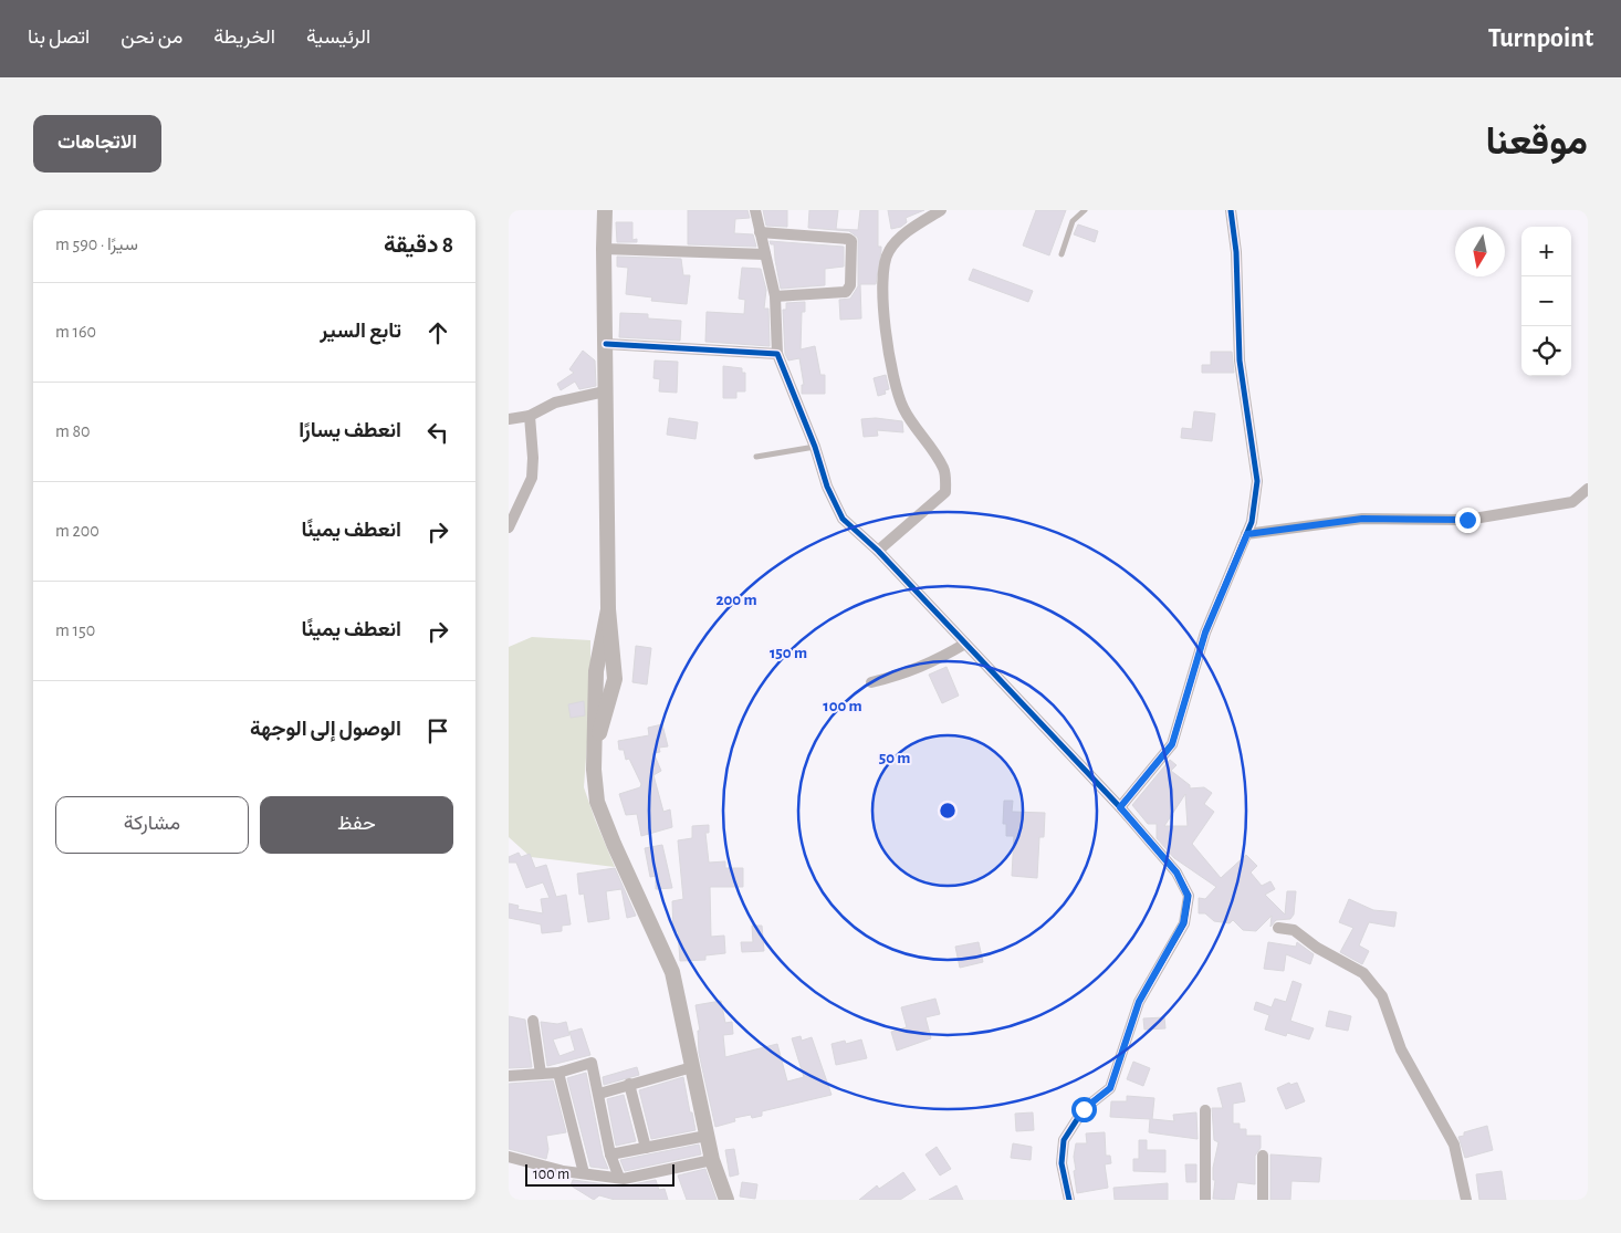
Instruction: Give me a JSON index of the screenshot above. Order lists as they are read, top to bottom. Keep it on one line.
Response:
{"scale_bar":"100 m","north":"bottom","page":{"header":"Turnpoint","nav":["الرئيسية","الخريطة","من نحن","اتصل بنا"],"title":"موقعنا","buttons":["الاتجاهات",["حفظ","مشاركة"]],"heading":["8 دقيقة","سيرًا · 590 m"],"map_buttons":["+","−"],"list":[["تابع السير","160 m"],["انعطف يسارًا","80 m"],["انعطف يمينًا","200 m"],["انعطف يمينًا","150 m"],"الوصول إلى الوجهة"],"scale":"100 m"},"rings":["200 m","150 m","100 m","50 m"]}
